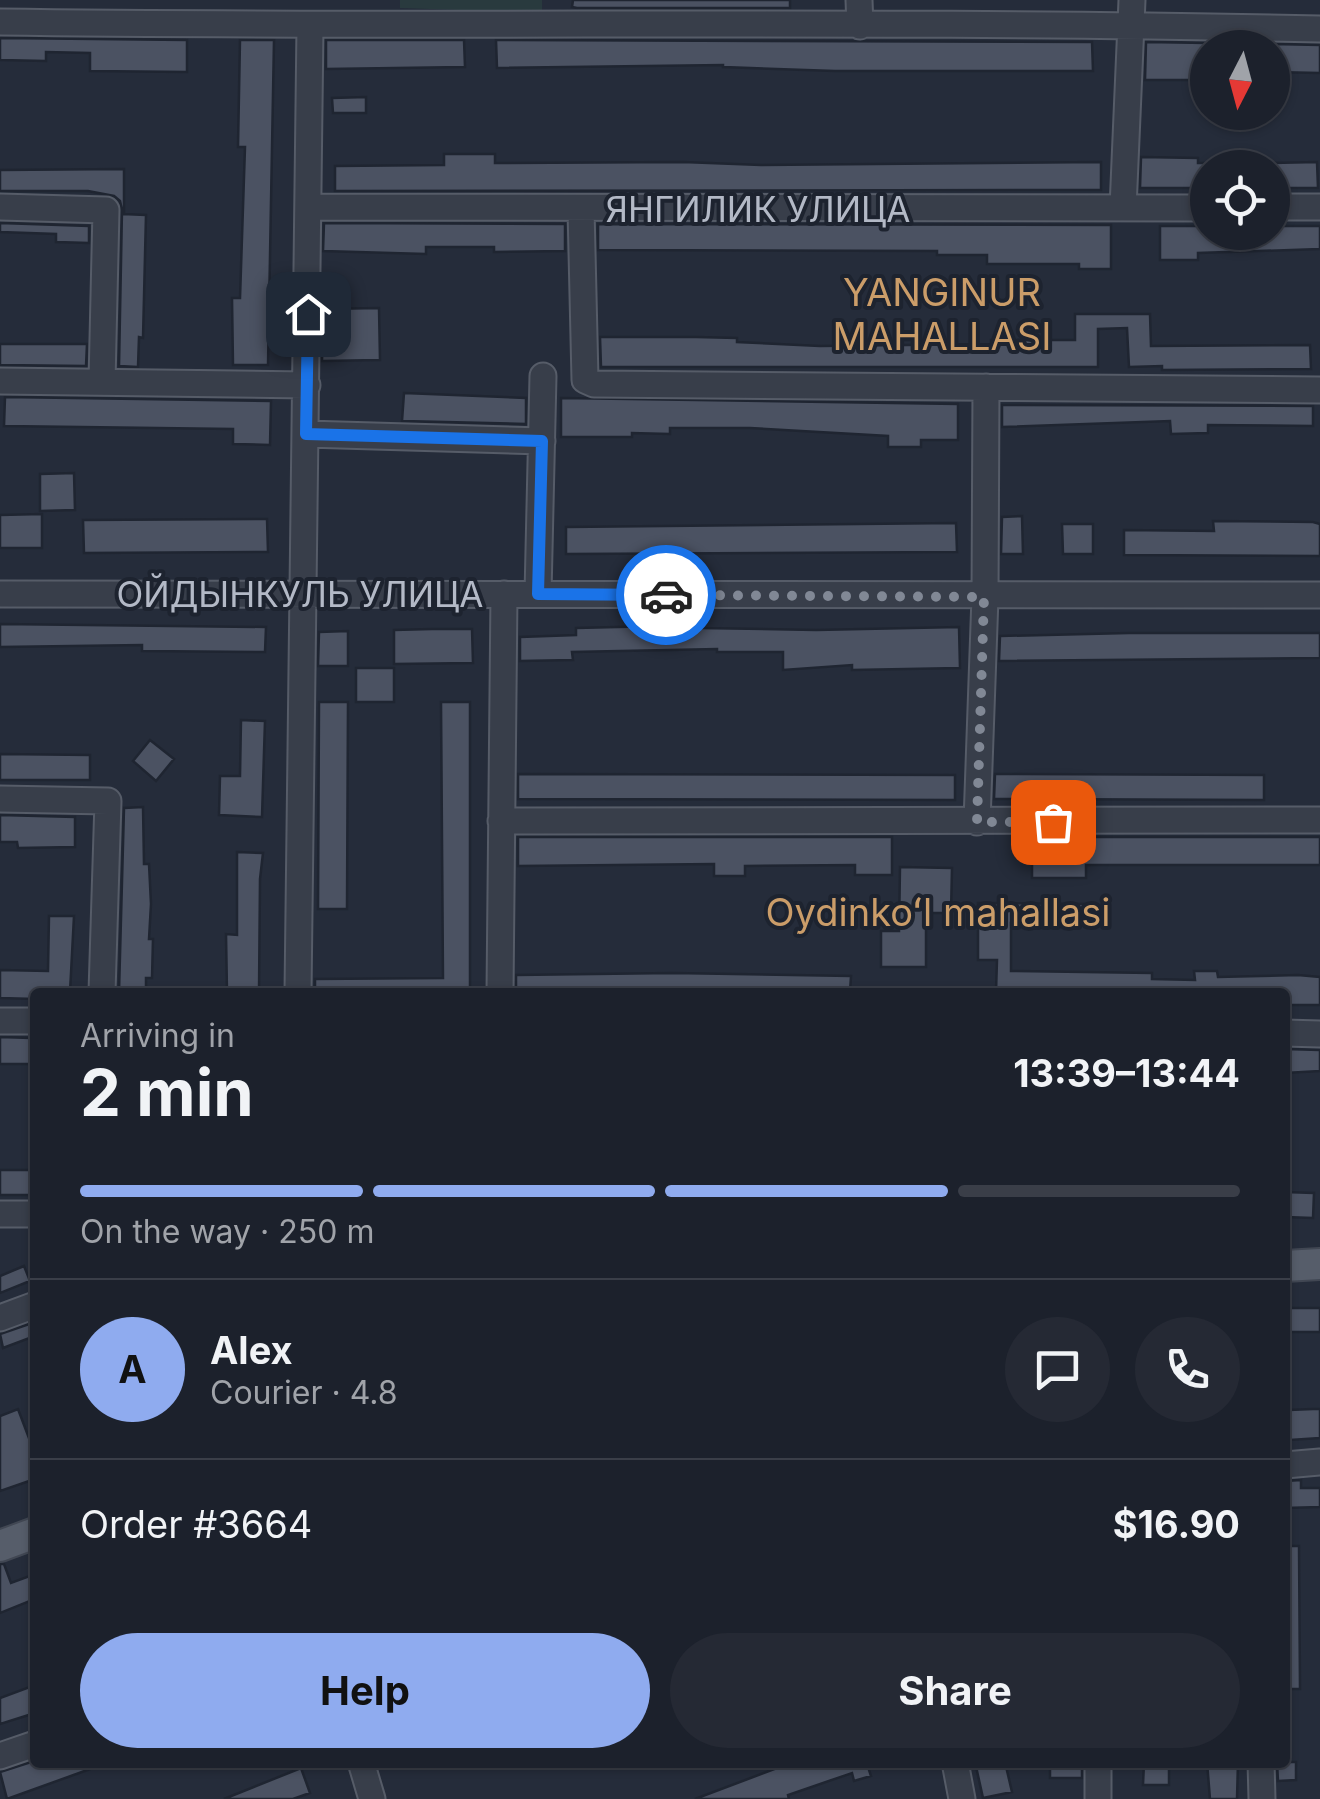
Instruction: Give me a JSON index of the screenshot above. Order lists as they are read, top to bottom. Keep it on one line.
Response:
{"streets":{"street":["ЯНГИЛИК УЛИЦА","ОЙДЫНКУЛЬ УЛИЦА"]},"districts":["YANGINUR MAHALLASI","Oydinkoʻl mahallasi"],"north":"bottom","page":{"heading":["2 min","Arriving in","13:39–13:44"],"panel":["Alex","Courier · 4.8","Order #3664","$16.90"],"bar":"On the way · 250 m","round":"A","buttons":["Help","Share"]}}
